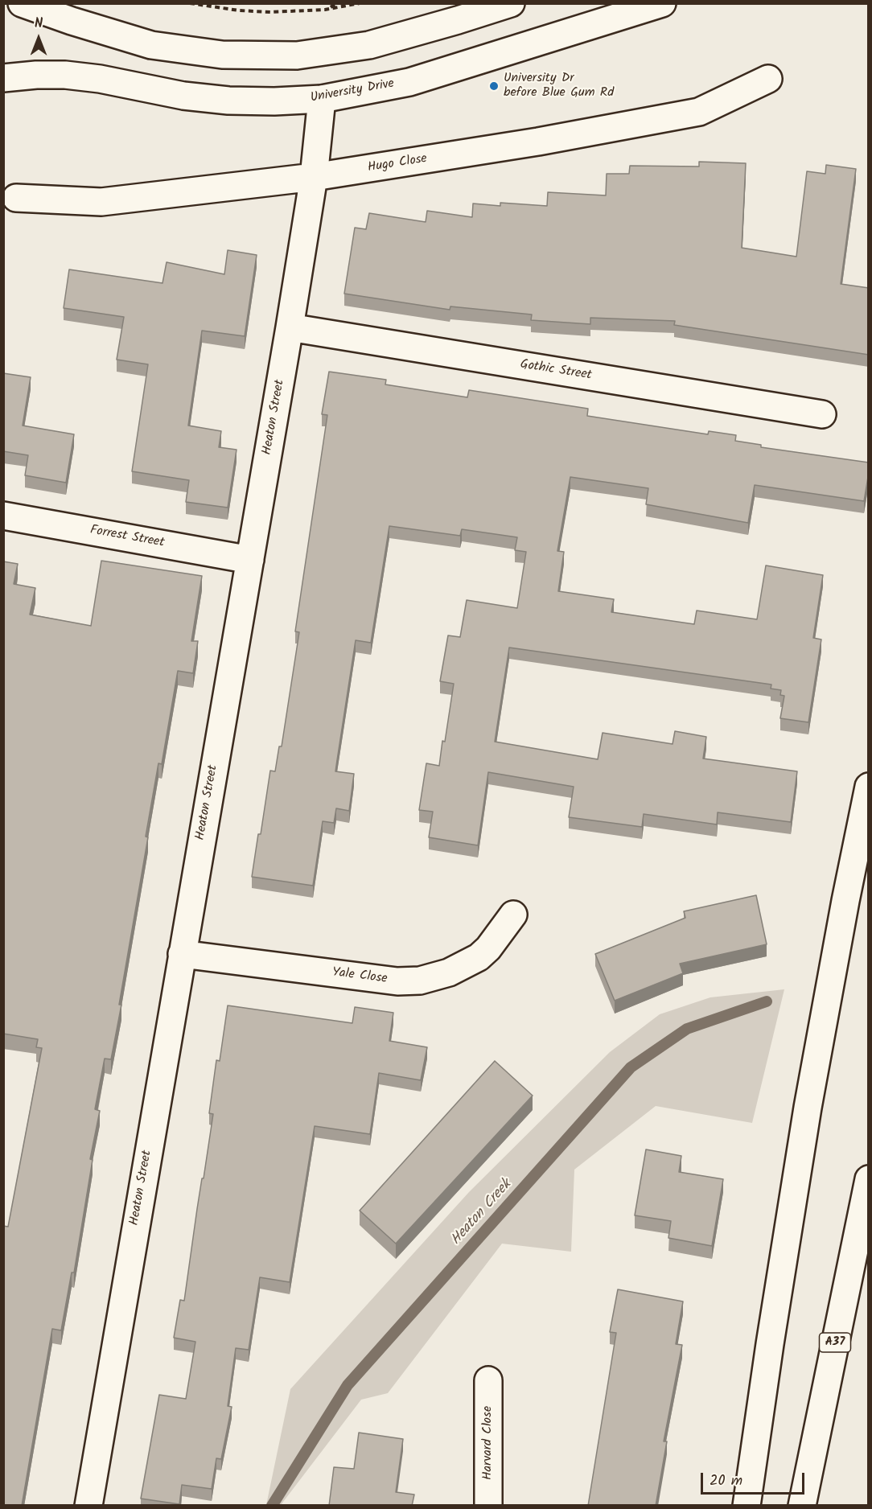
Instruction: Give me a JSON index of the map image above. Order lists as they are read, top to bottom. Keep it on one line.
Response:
{"streets":{"main road":["University Drive","Hugo Close","Gothic Street","Heaton Street","Forrest Street","Yale Close","A37","Harvard Close"]},"crossings":[["University Drive","Heaton Street"],["Hugo Close","Heaton Street"],["Gothic Street","Heaton Street"],["Heaton Street","Forrest Street"],["Heaton Street","Yale Close"]],"water":["Heaton Creek"],"places":["University Dr before Blue Gum Rd"],"scale_bar":"20 m","north":"top"}
